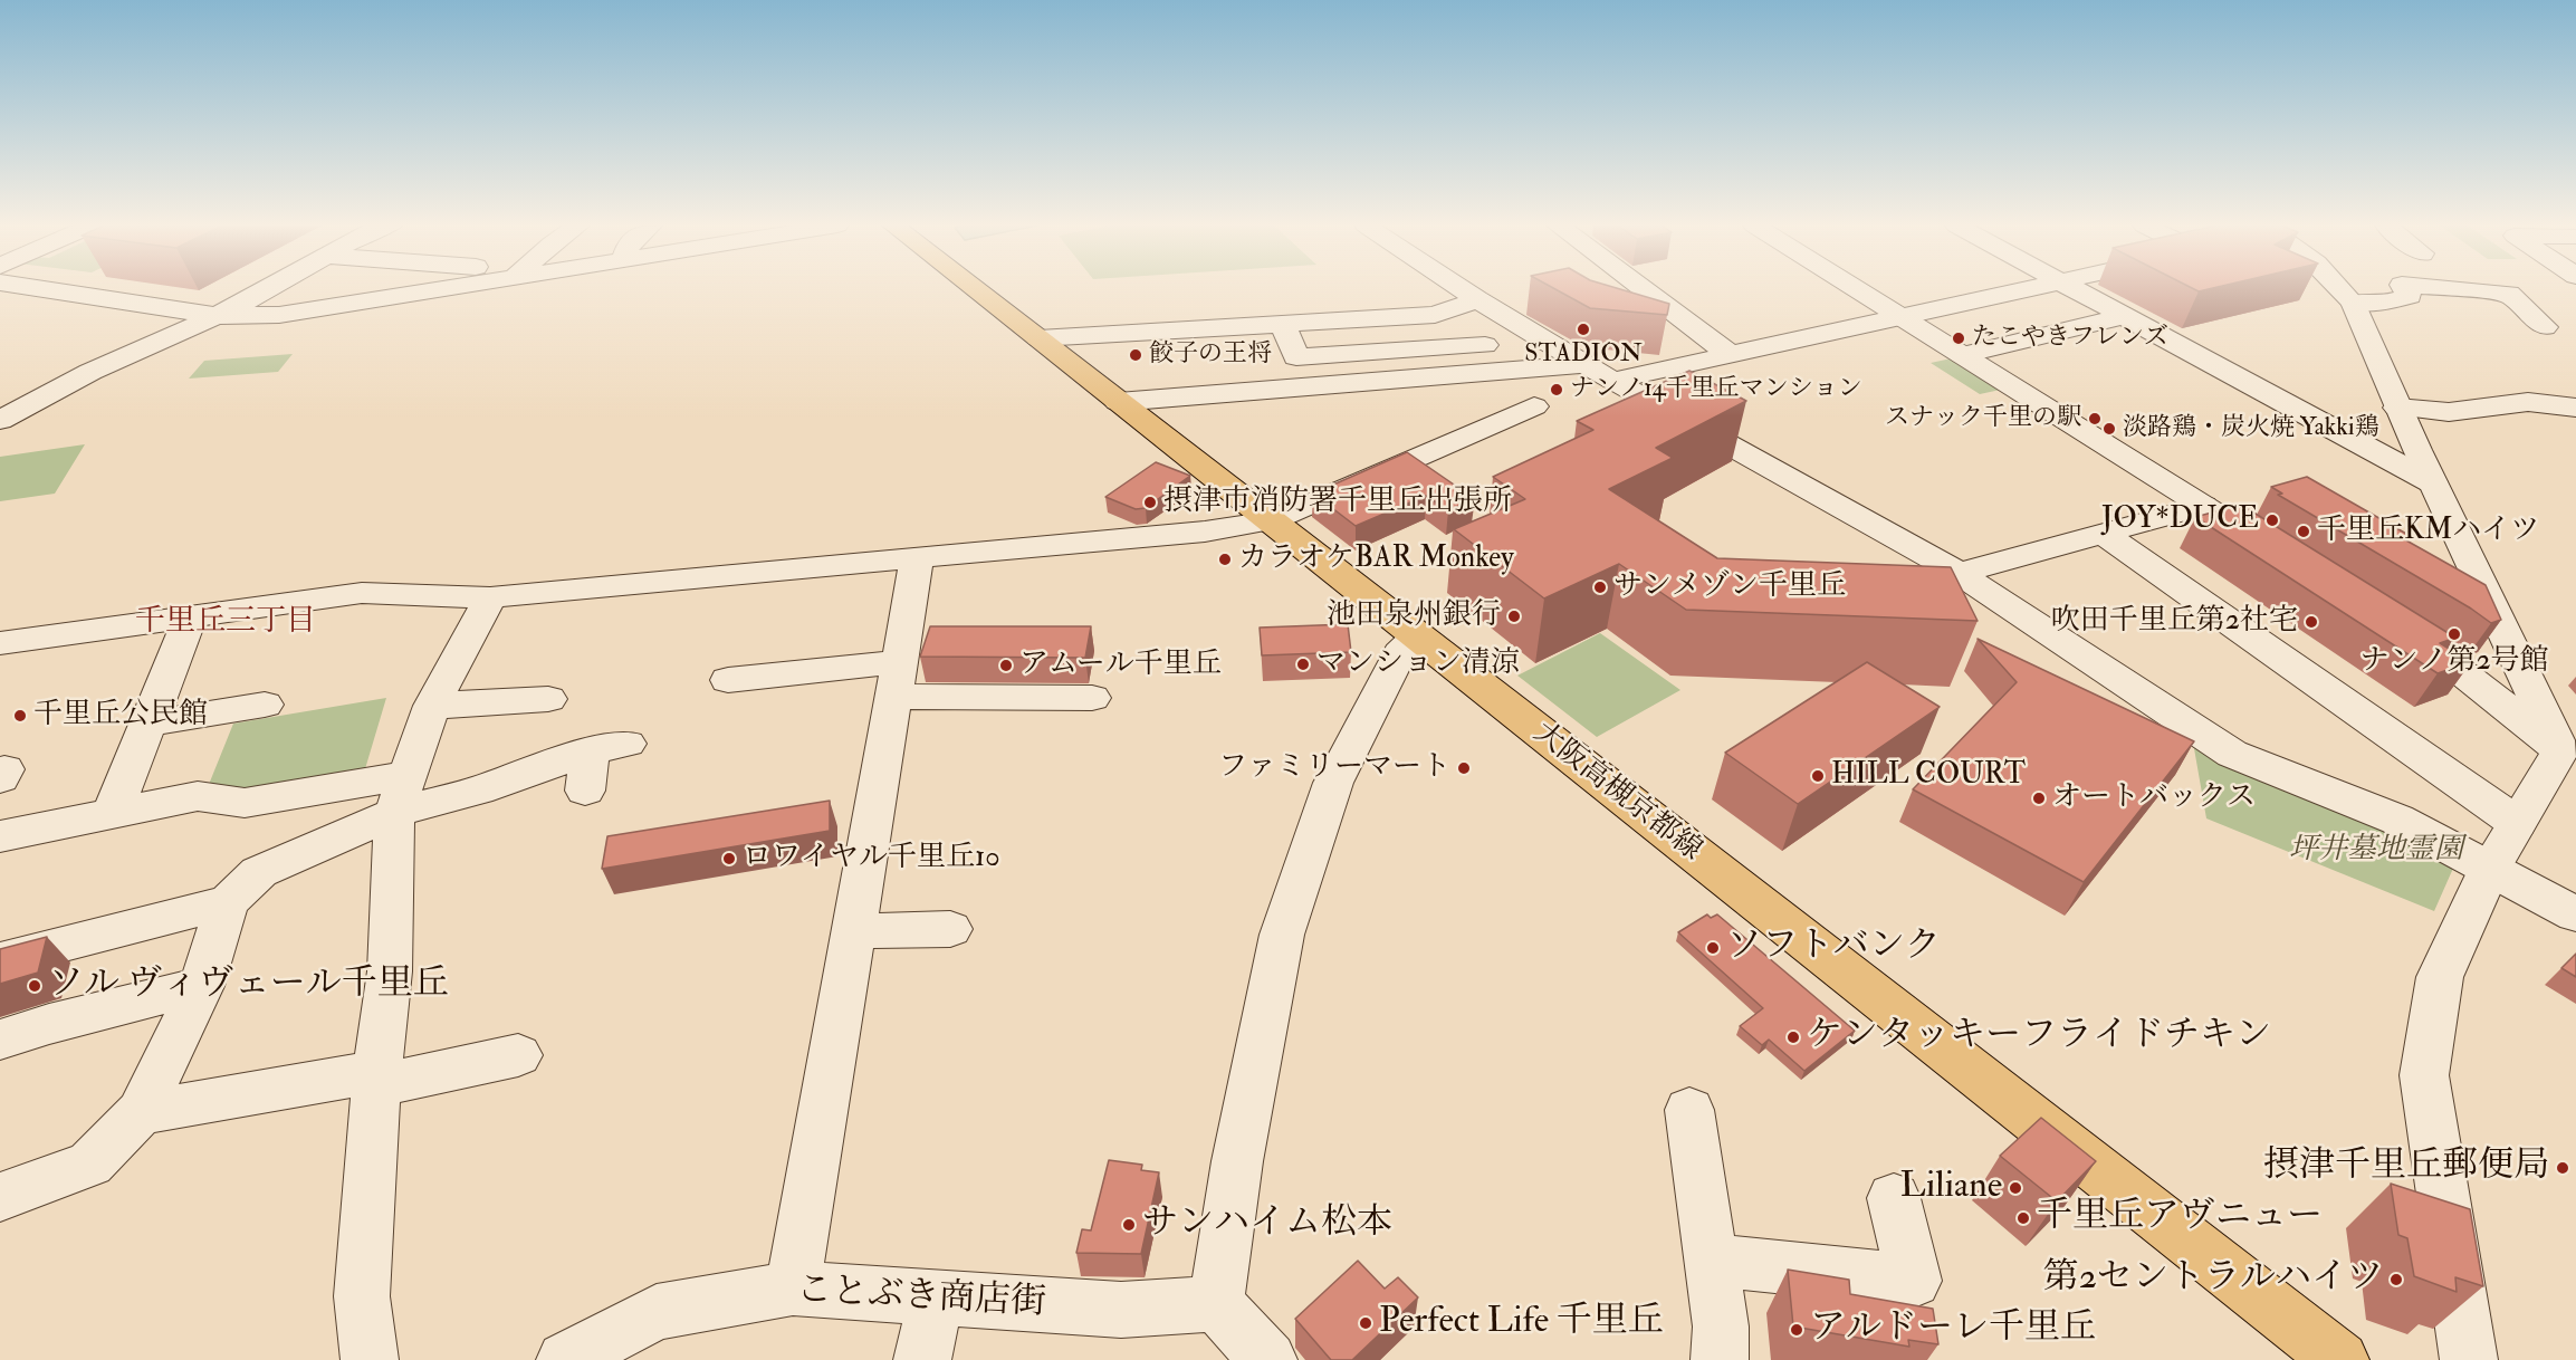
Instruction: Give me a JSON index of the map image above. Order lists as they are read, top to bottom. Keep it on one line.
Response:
{"streets":{"main road":["大阪高槻京都線"],"street":["ことぶき商店街"]},"districts":["千里丘三丁目"],"parks":["坪井墓地霊園"],"places":["STADION","たこやきフレンズ","餃子の王将","ナンノ14千里丘マンション","スナック千里の駅","淡路鶏・炭火焼 Yakki鶏","摂津市消防署千里丘出張所","JOY*DUCE","千里丘KMハイツ","カラオケBAR Monkey","サンメゾン千里丘","池田泉州銀行","吹田千里丘第2社宅","ナンノ第2号館","マンション清涼","アムール千里丘","千里丘公民館","ファミリーマート","HILL COURT","オートバックス","ロワイヤル千里丘10","ソフトバンク","ソル ヴィヴェール千里丘","ケンタッキーフライドチキン","摂津千里丘郵便局","Liliane","千里丘アヴニュー","サンハイム松本","第2セントラルハイツ","Perfect Life 千里丘","アルドーレ千里丘"]}
